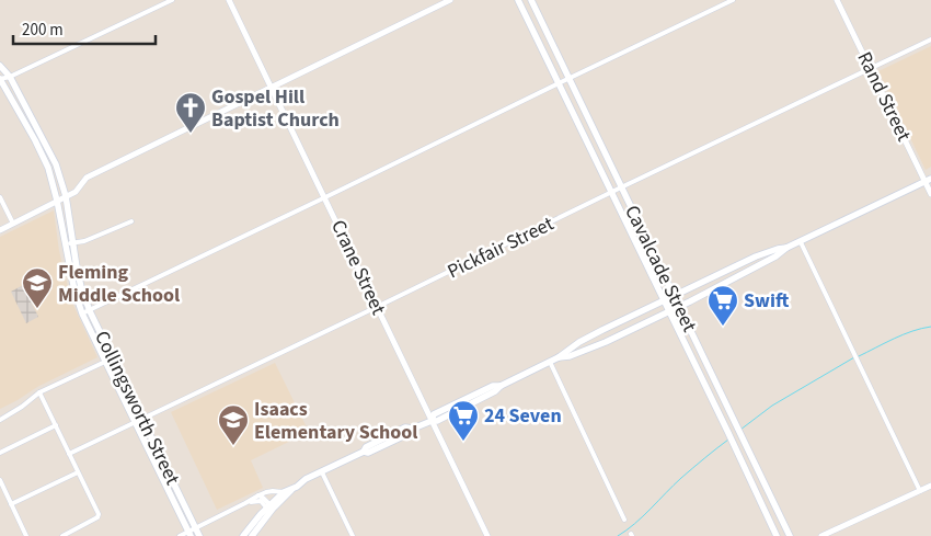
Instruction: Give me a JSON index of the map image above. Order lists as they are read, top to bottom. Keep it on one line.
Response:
{"streets":{"main road":["Cavalcade Street","Collingsworth Street"],"street":["Rand Street","Pickfair Street","Crane Street"]},"crossings":[["Rand Street","Pickfair Street"],["Pickfair Street","Crane Street"],["Pickfair Street","Cavalcade Street"],["Pickfair Street","Collingsworth Street"]],"places":{"church":["Gospel Hill Baptist Church"],"school or university":["Fleming Middle School","Isaacs Elementary School"],"supermarket":["Swift","24 Seven"]},"scale_bar":"200 m"}
